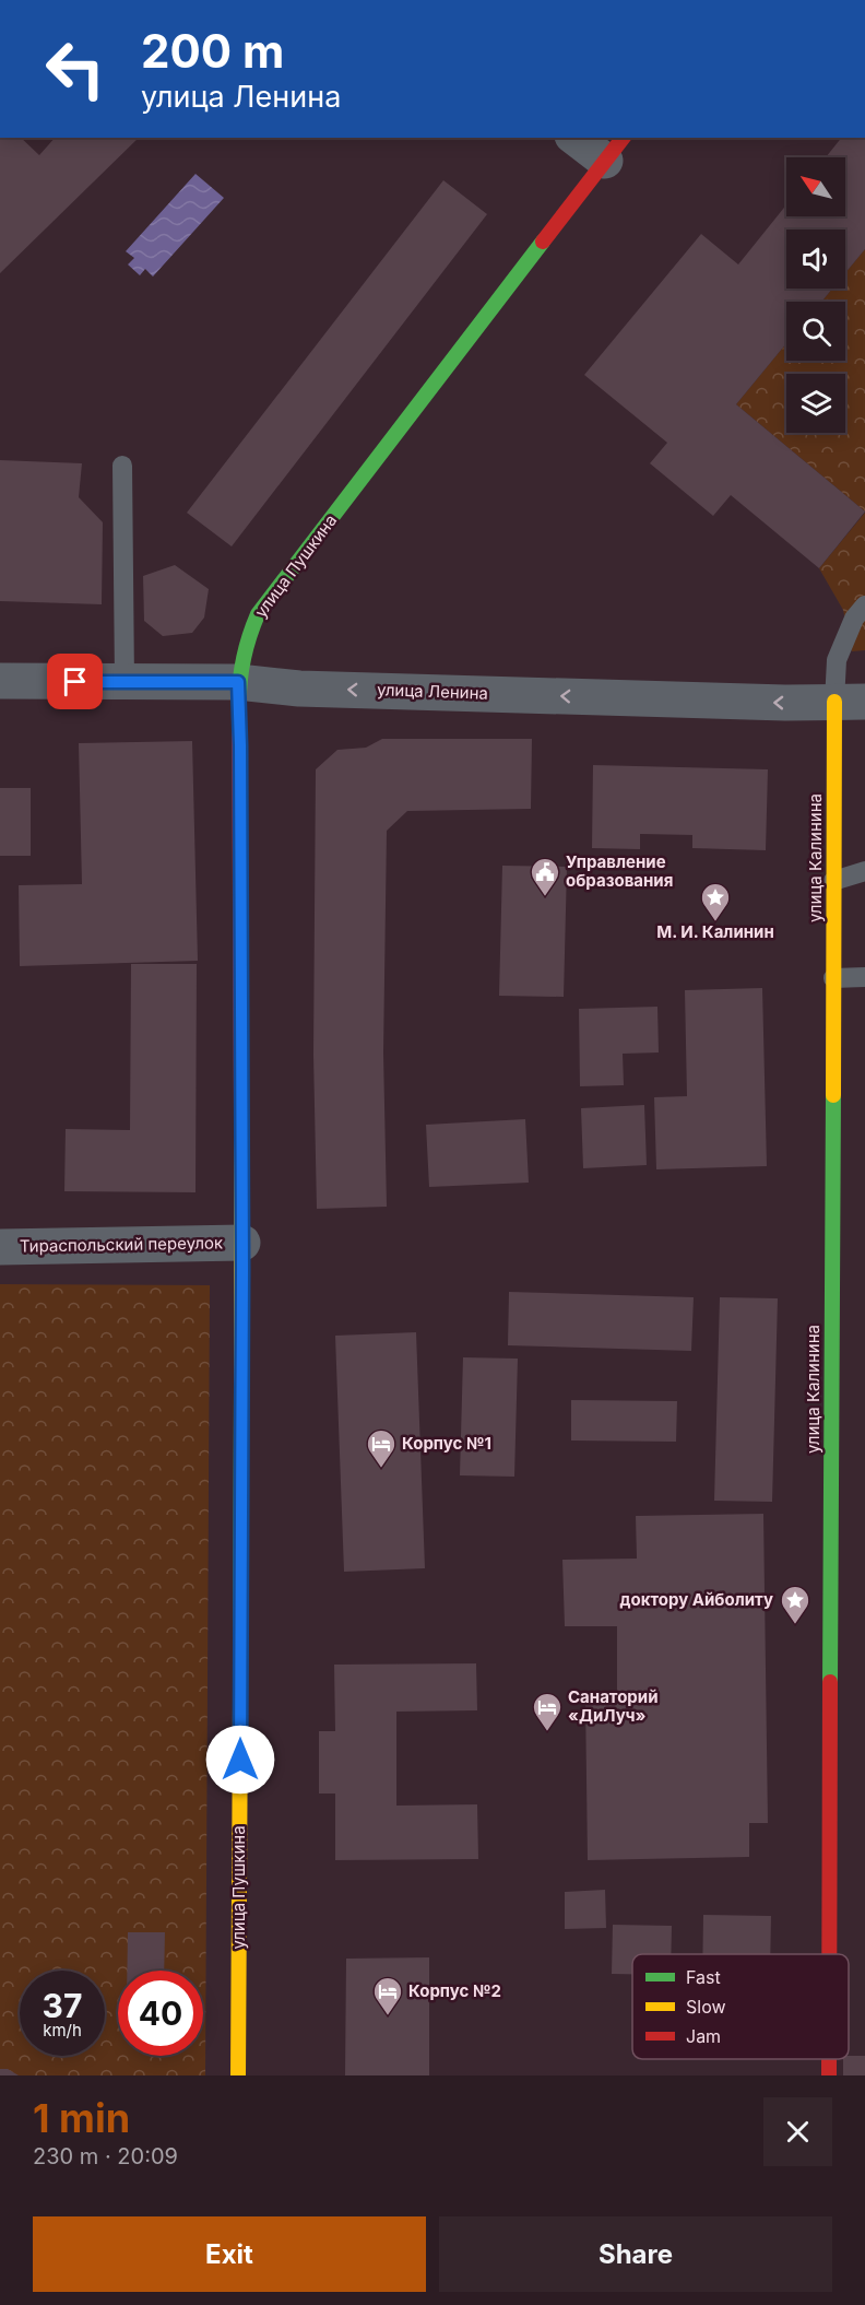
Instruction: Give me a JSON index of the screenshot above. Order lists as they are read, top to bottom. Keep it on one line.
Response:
{"streets":{"street":["улица Пушкина","улица Ленина","улица Калинина","Тираспольский переулок"]},"crossings":[["улица Пушкина","улица Ленина"],["улица Пушкина","Тираспольский переулок"],["улица Ленина","улица Калинина"]],"one_way":["улица Ленина"],"places":{"public building":["Управление образования"],"place":["М. И. Калинин","доктору Айболиту"],"hotel":["Корпус №1","Санаторий «ДиЛуч»","Корпус №2"]},"legend":["Fast","Slow","Jam"],"north":"top left","page":{"turn":["200 m","улица Ленина"],"speed":"37 km/h","limit":"40","heading":["1 min","230 m · 20:09"],"buttons":["Exit","Share"]}}
